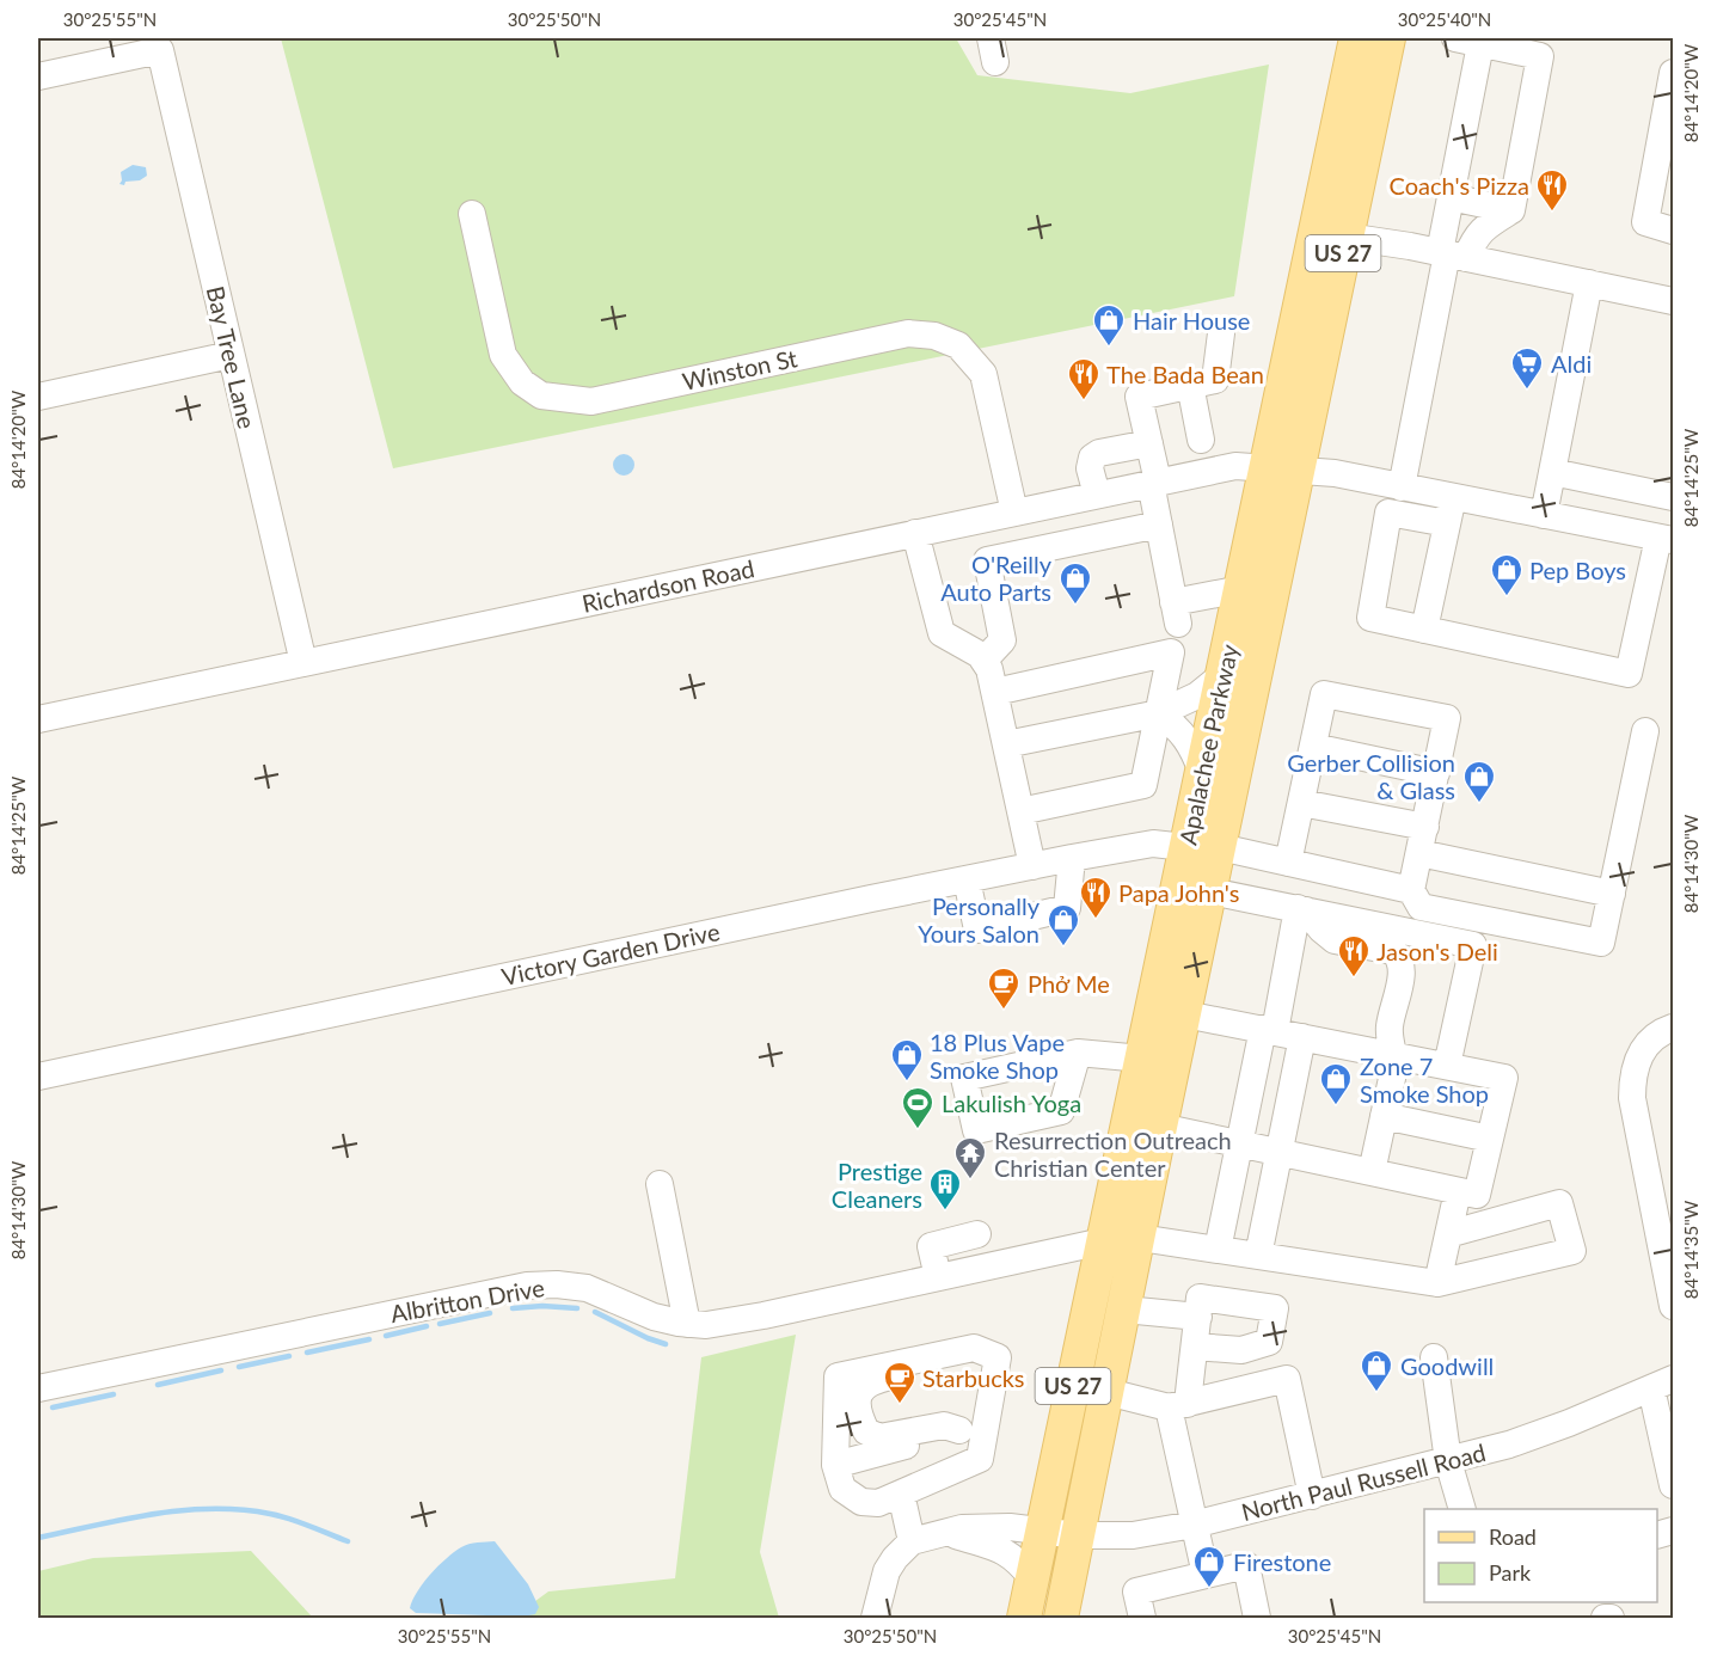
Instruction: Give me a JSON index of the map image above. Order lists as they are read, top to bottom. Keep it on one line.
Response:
{"streets":{"main road":["US 27","Apalachee Parkway"],"street":["Bay Tree Lane","Winston St","Richardson Road","Victory Garden Drive","Albritton Drive","North Paul Russell Road"]},"crossings":[["Bay Tree Lane","Richardson Road"],["Winston St","Richardson Road"],["Richardson Road","Apalachee Parkway"],["Apalachee Parkway","Victory Garden Drive"],["Apalachee Parkway","Albritton Drive"],["Apalachee Parkway","North Paul Russell Road"]],"places":{"restaurant":["Coach's Pizza","The Bada Bean","Papa John's","Jason's Deli"],"shop":["Hair House","Pep Boys","O'Reilly Auto Parts","Gerber Collision & Glass","Personally Yours Salon","18 Plus Vape Smoke Shop","Zone 7 Smoke Shop","Goodwill","Firestone"],"supermarket":["Aldi"],"cafe":["Phở Me","Starbucks"],"sports":["Lakulish Yoga"],"temple":["Resurrection Outreach Christian Center"],"building":["Prestige Cleaners"]},"legend":["Road","Park"],"coordinates":["30°25'55\"N","30°25'50\"N","30°25'45\"N","30°25'40\"N","84°14'20\"W","84°14'25\"W","84°14'30\"W","84°14'35\"W"]}
